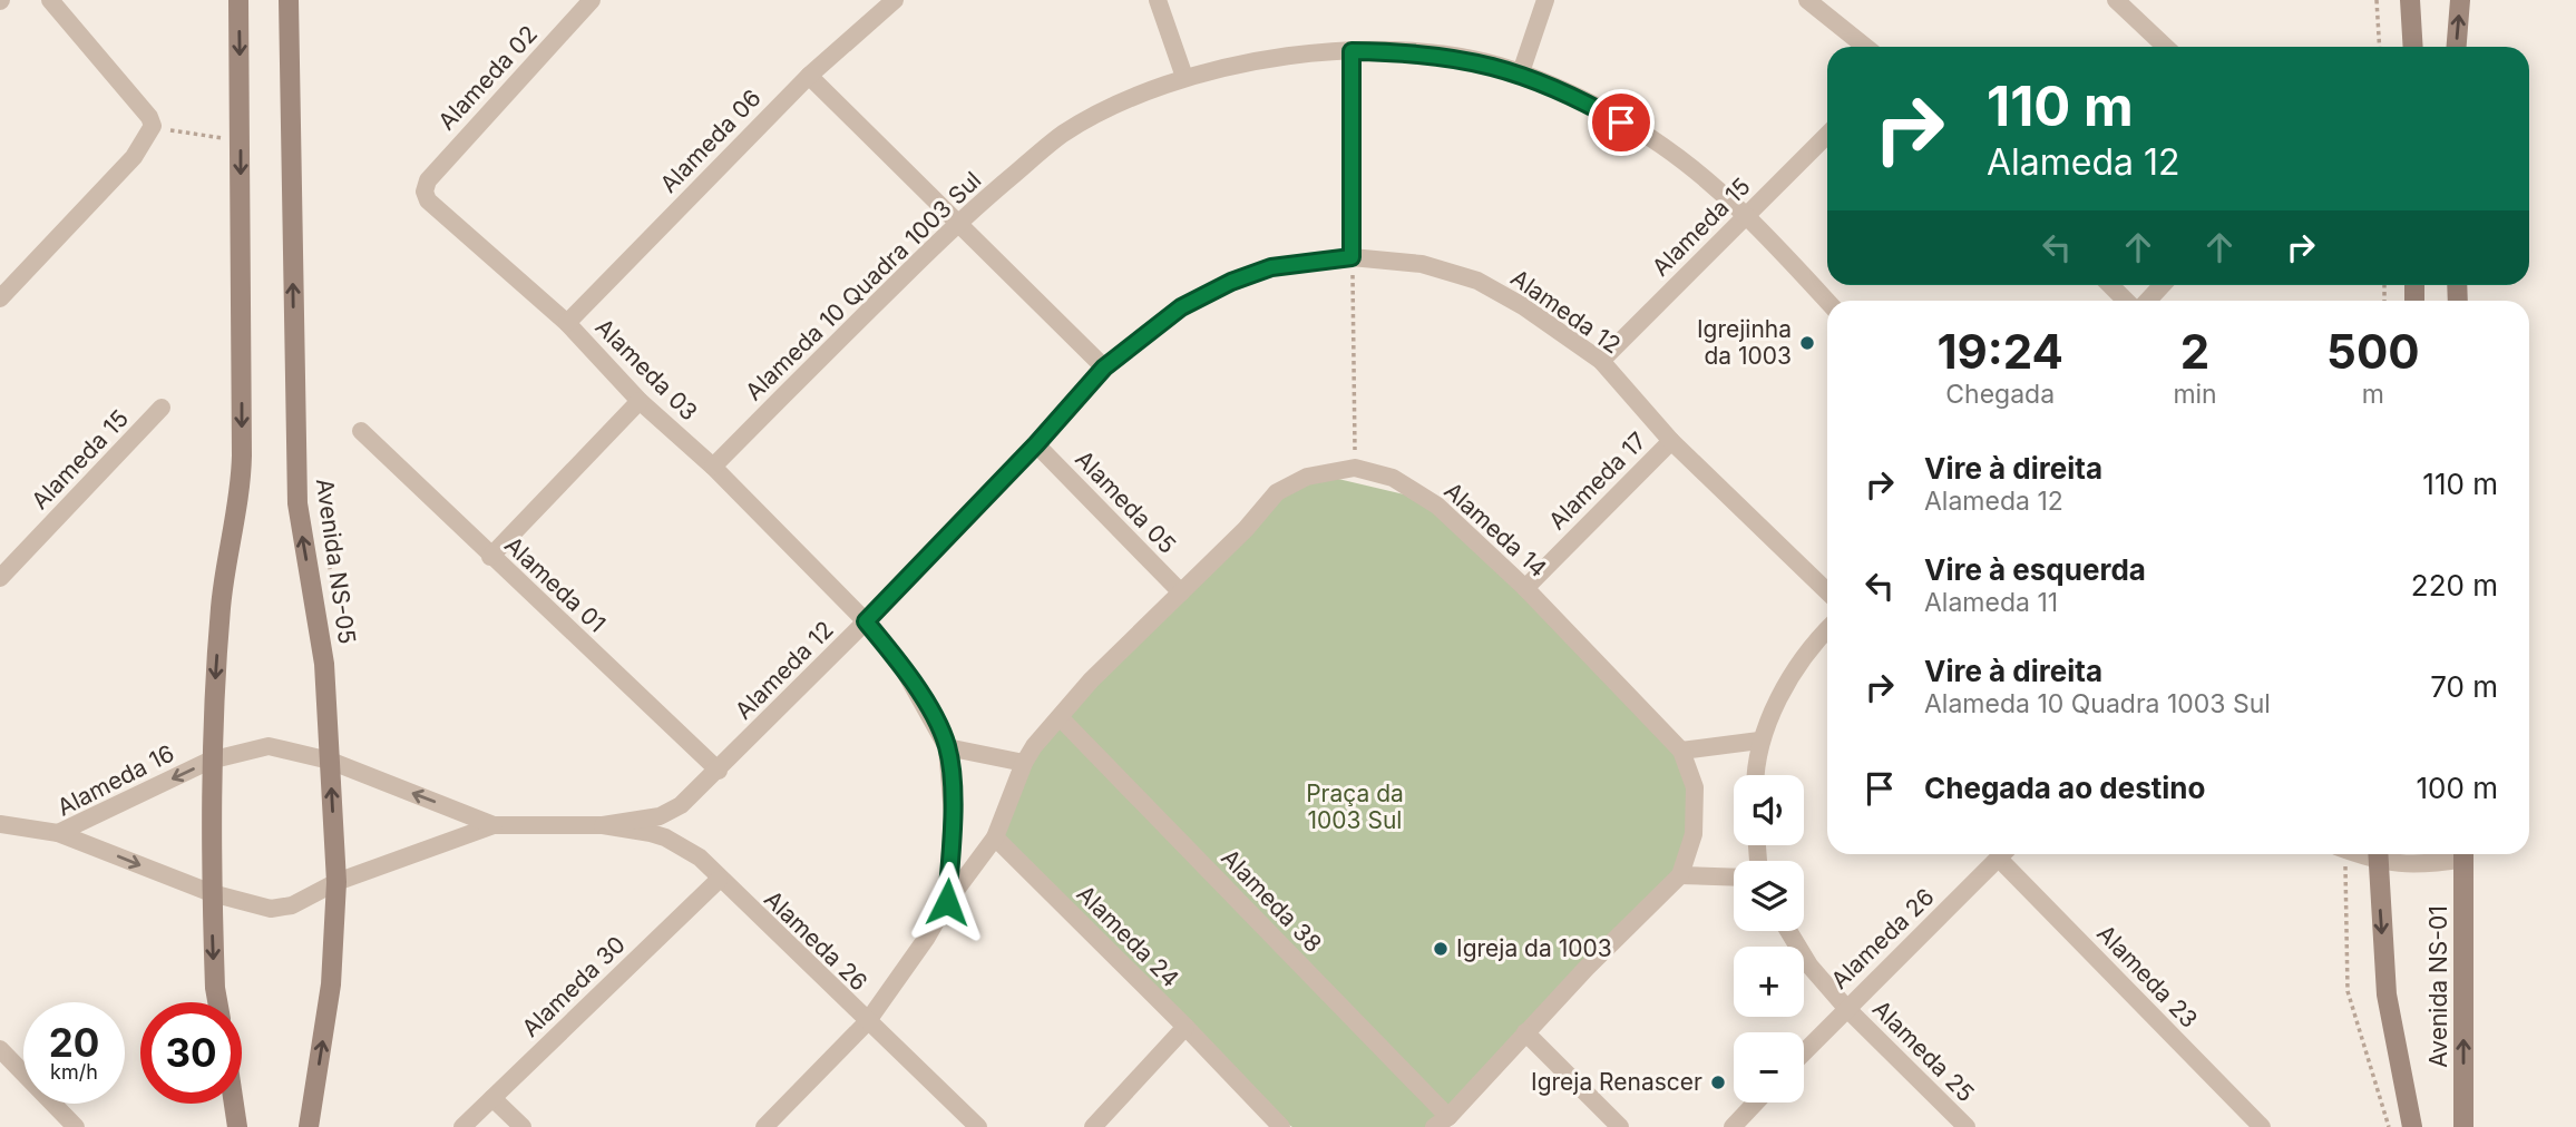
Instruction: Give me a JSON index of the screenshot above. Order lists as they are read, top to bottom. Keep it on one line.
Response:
{"streets":{"street":["Alameda 02","Alameda 06","Alameda 15","Alameda 10 Quadra 1003 Sul","Alameda 12","Alameda 03","Alameda 17","Alameda 05","Alameda 14","Avenida NS-05","Alameda 01","Alameda 16","Alameda 38","Alameda 24","Alameda 26","Alameda 23","Alameda 30","Avenida NS-01","Alameda 25"]},"crossings":[["Alameda 02","Alameda 03"],["Alameda 06","Alameda 03"],["Alameda 15","Alameda 10 Quadra 1003 Sul"],["Alameda 15","Alameda 12"],["Alameda 10 Quadra 1003 Sul","Alameda 03"],["Alameda 12","Alameda 03"],["Alameda 12","Alameda 17"],["Alameda 12","Alameda 05"],["Alameda 12","Alameda 01"],["Alameda 12","Alameda 16"],["Alameda 12","Alameda 26"],["Alameda 17","Alameda 14"],["Alameda 05","Alameda 14"],["Alameda 14","Alameda 38"],["Alameda 14","Alameda 24"],["Avenida NS-05","Alameda 16"],["Alameda 16","Alameda 26"],["Alameda 26","Alameda 30"],["Alameda 26","Alameda 25"]],"parks":["Praça da 1003 Sul"],"places":["Igrejinha da 1003","Igreja da 1003","Igreja Renascer"],"page":{"turn":["110 m","Alameda 12"],"eta":["19:24","Chegada","2","min","500","m"],"list":[{"name":"Vire à direita","note":"Alameda 12","value":"110 m"},{"name":"Vire à esquerda","note":"Alameda 11","value":"220 m"},{"name":"Vire à direita","note":"Alameda 10 Quadra 1003 Sul","value":"70 m"},{"name":"Chegada ao destino","value":"100 m"}],"map_buttons":["+","−"],"speed":"20 km/h","limit":"30"}}
